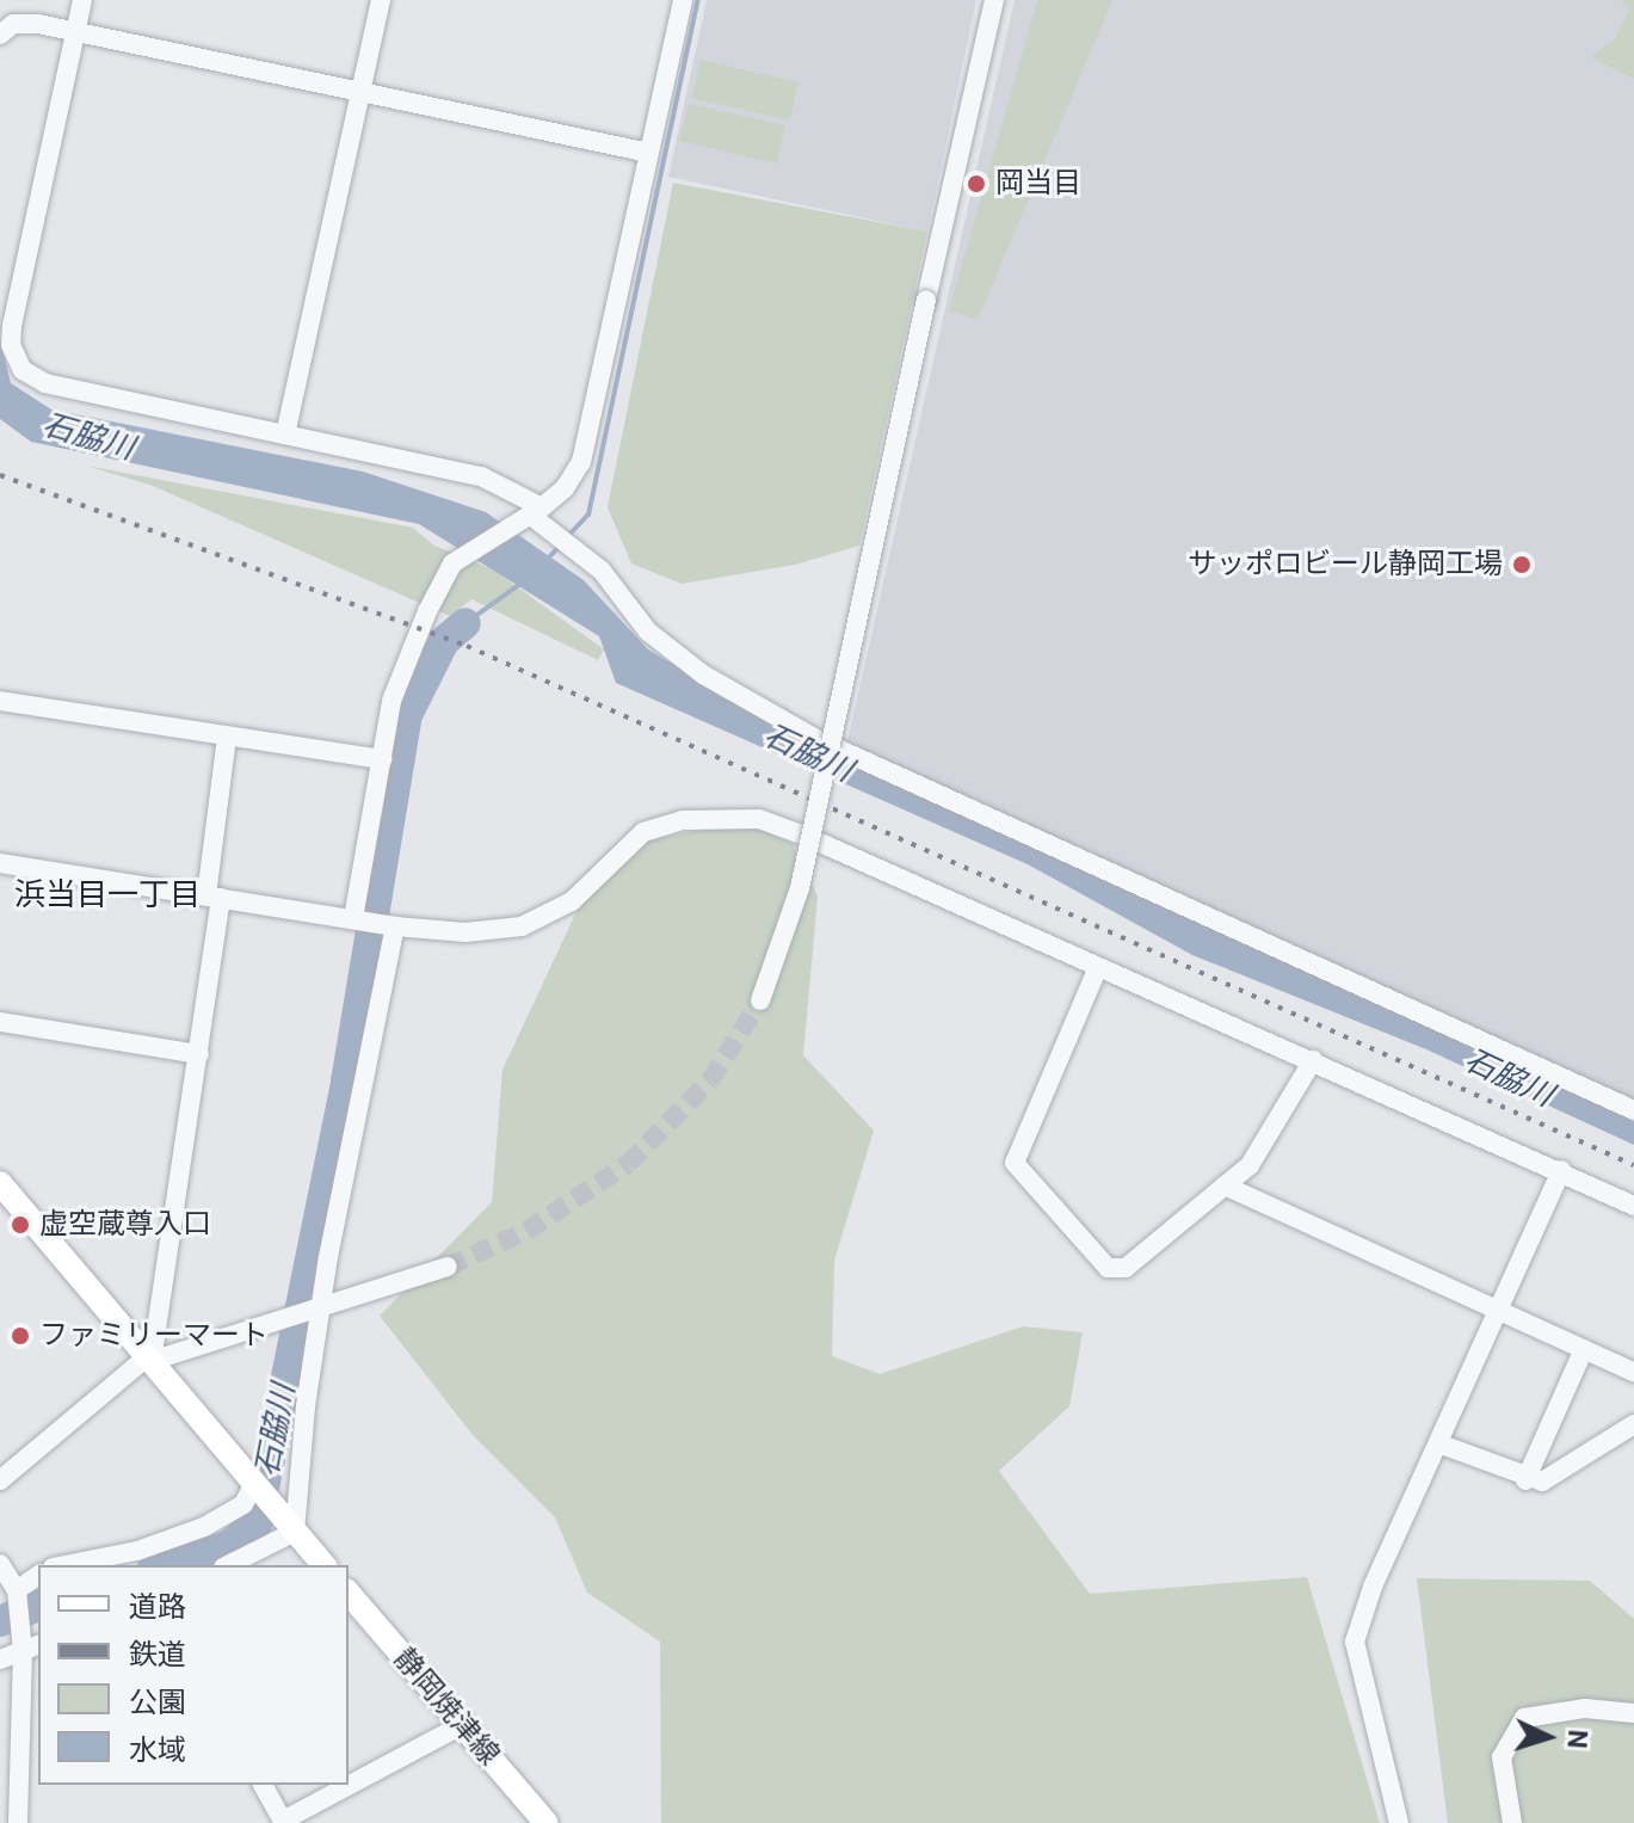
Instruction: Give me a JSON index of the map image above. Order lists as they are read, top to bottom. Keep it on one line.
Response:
{"streets":{"main road":["静岡焼津線"]},"districts":["浜当目一丁目"],"water":["石脇川"],"places":["岡当目","サッポロビール静岡工場","虚空蔵尊入口","ファミリーマート"],"legend":["道路","鉄道","公園","水域"],"north":"right"}
